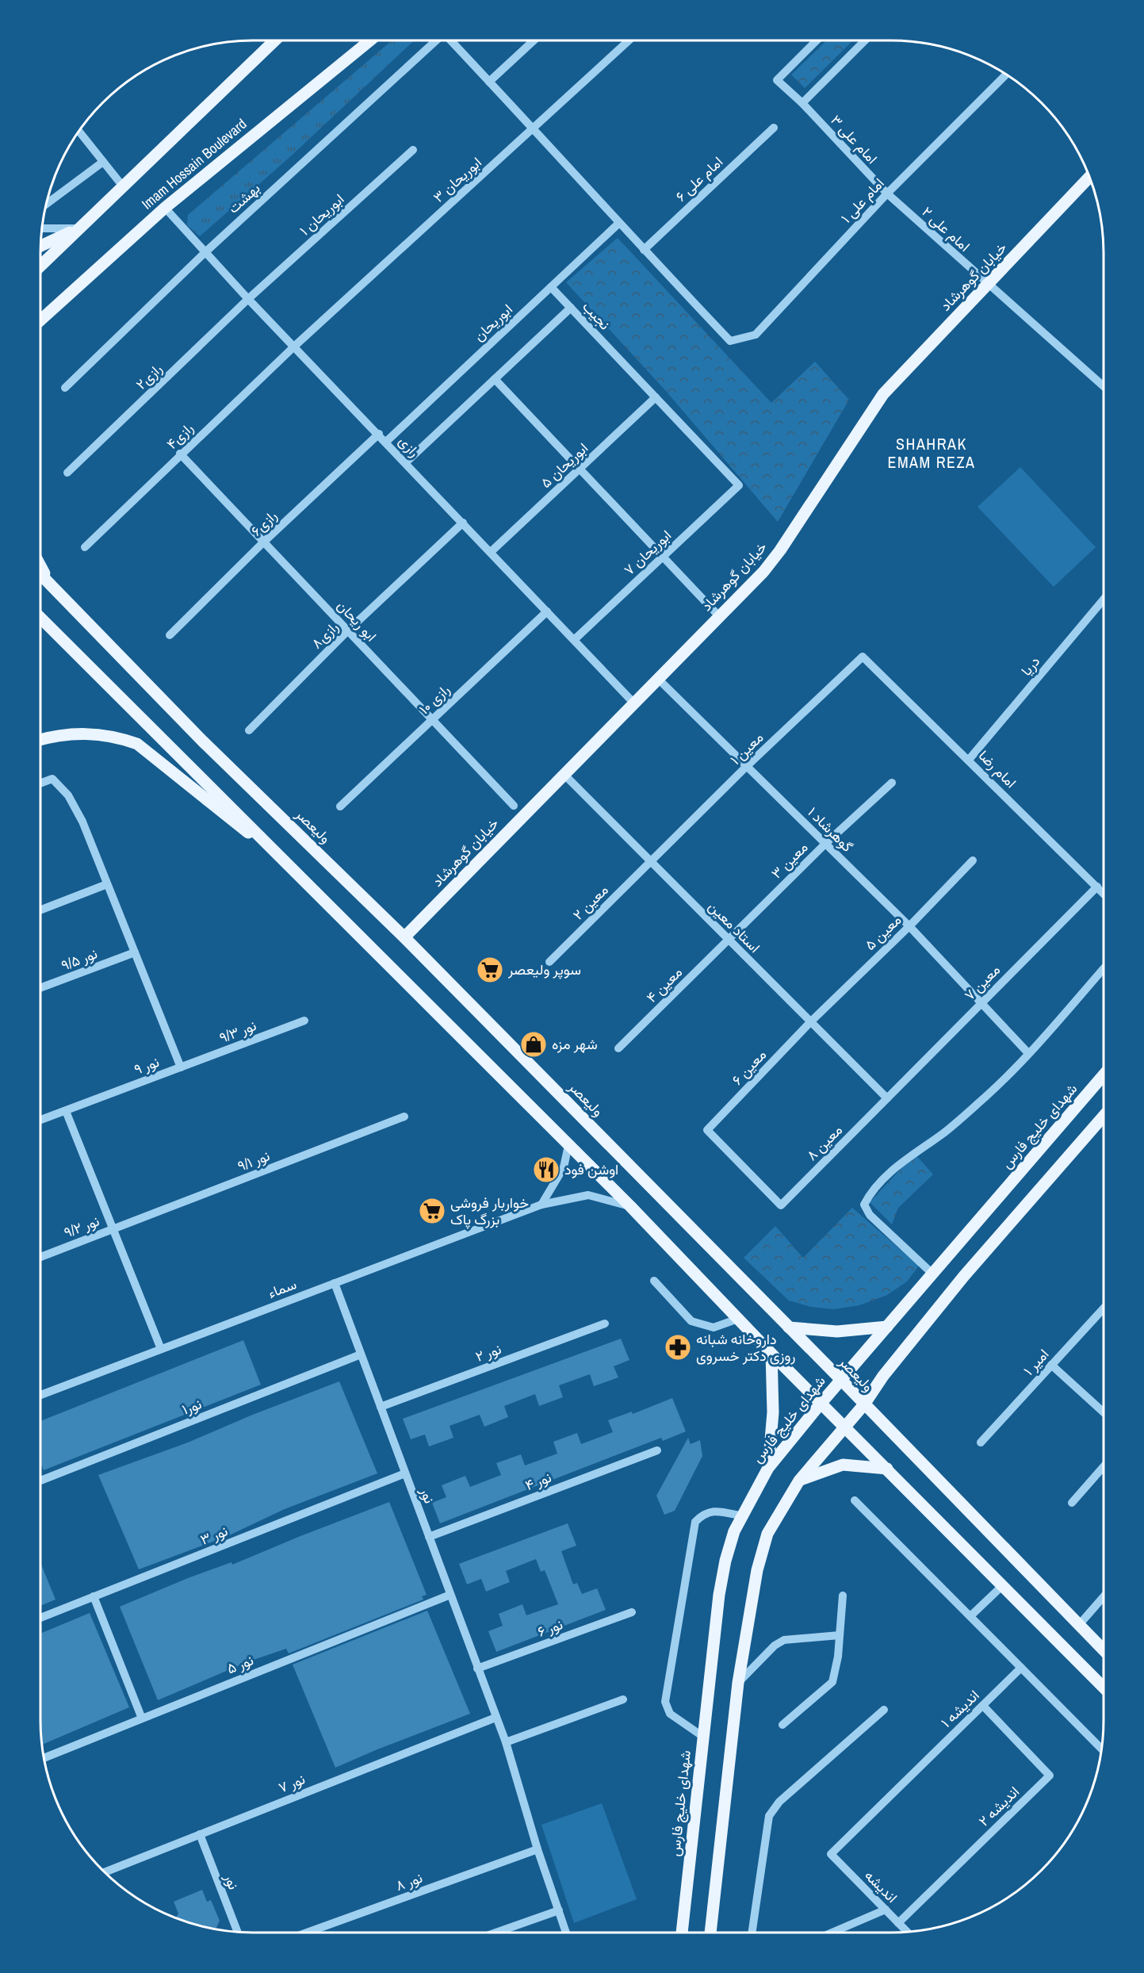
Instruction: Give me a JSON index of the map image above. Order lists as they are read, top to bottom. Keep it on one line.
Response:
{"streets":{"main road":["Imam Hossain Boulevard","خیابان گوهرشاد","ولیعصر","شهدای خلیج فارس"],"street":["امام علی ۳","امام علی ۶","ابوریحان ۳","بهشت","امام علی ۱","ابوریحان ۱","امام علی ۲","نجیب","ابوریحان","رازی۲","رازی۴","رازی","ابوریحان ۵","رازی۶","ابوریحان ۷","ابو ریحان","رازی۸","دریا","رازی ۱۰","معین ۱","امام رضا","گوهرشاد ۱","معین ۳","معین ۲","استاد معین","معین ۵","نور ۹/۵","معین ۷","معین ۴","نور ۹/۳","نور ۹","معین ۶","معین ۸","نور ۹/۱","نور ۹/۲","سماء","نور ۲","امیر ۱","نور۱","نور ۴","نور","نور ۳","نور ۶","نور ۵","اندیشه ۱","نور ۷","اندیشه ۲","نور ۸","اندیشه"]},"crossings":[["امام علی ۳","امام علی ۱"],["امام علی ۳","امام علی ۲"],["Imam Hossain Boulevard","رازی"],["امام علی ۶","امام علی ۱"],["ابوریحان ۳","رازی۴"],["ابوریحان ۳","رازی"],["بهشت","رازی"],["امام علی ۱","امام علی ۲"],["ابوریحان ۱","رازی۲"],["ابوریحان ۱","رازی"],["امام علی ۲","خیابان گوهرشاد"],["خیابان گوهرشاد","رازی"],["خیابان گوهرشاد","ولیعصر"],["خیابان گوهرشاد","گوهرشاد ۱"],["خیابان گوهرشاد","استاد معین"],["نجیب","رازی"],["نجیب","ابوریحان ۵"],["نجیب","ابوریحان ۷"],["ابوریحان","رازی"],["رازی۲","رازی"],["رازی۴","رازی"],["رازی۴","ابو ریحان"],["رازی","ابوریحان ۵"],["رازی","رازی۶"],["رازی","ابوریحان ۷"],["رازی","رازی۸"],["رازی","رازی ۱۰"],["رازی۶","ابو ریحان"],["ابو ریحان","رازی۸"],["ابو ریحان","رازی ۱۰"],["دریا","امام رضا"],["معین ۱","امام رضا"],["معین ۱","گوهرشاد ۱"],["معین ۱","معین ۲"],["معین ۱","استاد معین"],["امام رضا","معین ۷"],["ولیعصر","شهدای خلیج فارس"],["گوهرشاد ۱","معین ۳"],["گوهرشاد ۱","معین ۵"],["گوهرشاد ۱","معین ۷"],["معین ۳","استاد معین"],["معین ۳","معین ۴"],["معین ۲","استاد معین"],["استاد معین","معین ۵"],["استاد معین","معین ۷"],["استاد معین","معین ۴"],["استاد معین","معین ۶"],["استاد معین","معین ۸"],["معین ۵","معین ۶"],["نور ۹/۵","نور ۹"],["معین ۷","معین ۸"],["نور ۹/۳","نور ۹"],["معین ۶","معین ۸"],["نور ۹/۱","نور ۹/۲"],["سماء","نور"],["نور ۲","نور"],["نور۱","نور"],["نور ۴","نور"],["نور","نور ۳"],["نور","نور ۶"],["نور","نور ۵"],["نور","نور ۷"],["نور","نور ۸"],["اندیشه ۱","اندیشه ۲"],["اندیشه ۱","اندیشه"],["اندیشه ۲","اندیشه"]],"districts":["SHAHRAK EMAM REZA"],"places":{"supermarket":["سوپر ولیعصر","خواربار فروشی بزرگ پاک"],"shop":["شهر مزه"],"restaurant":["اوشن فود"],"pharmacy":["داروخانه شبانه روزی دکتر خسروی"]}}
